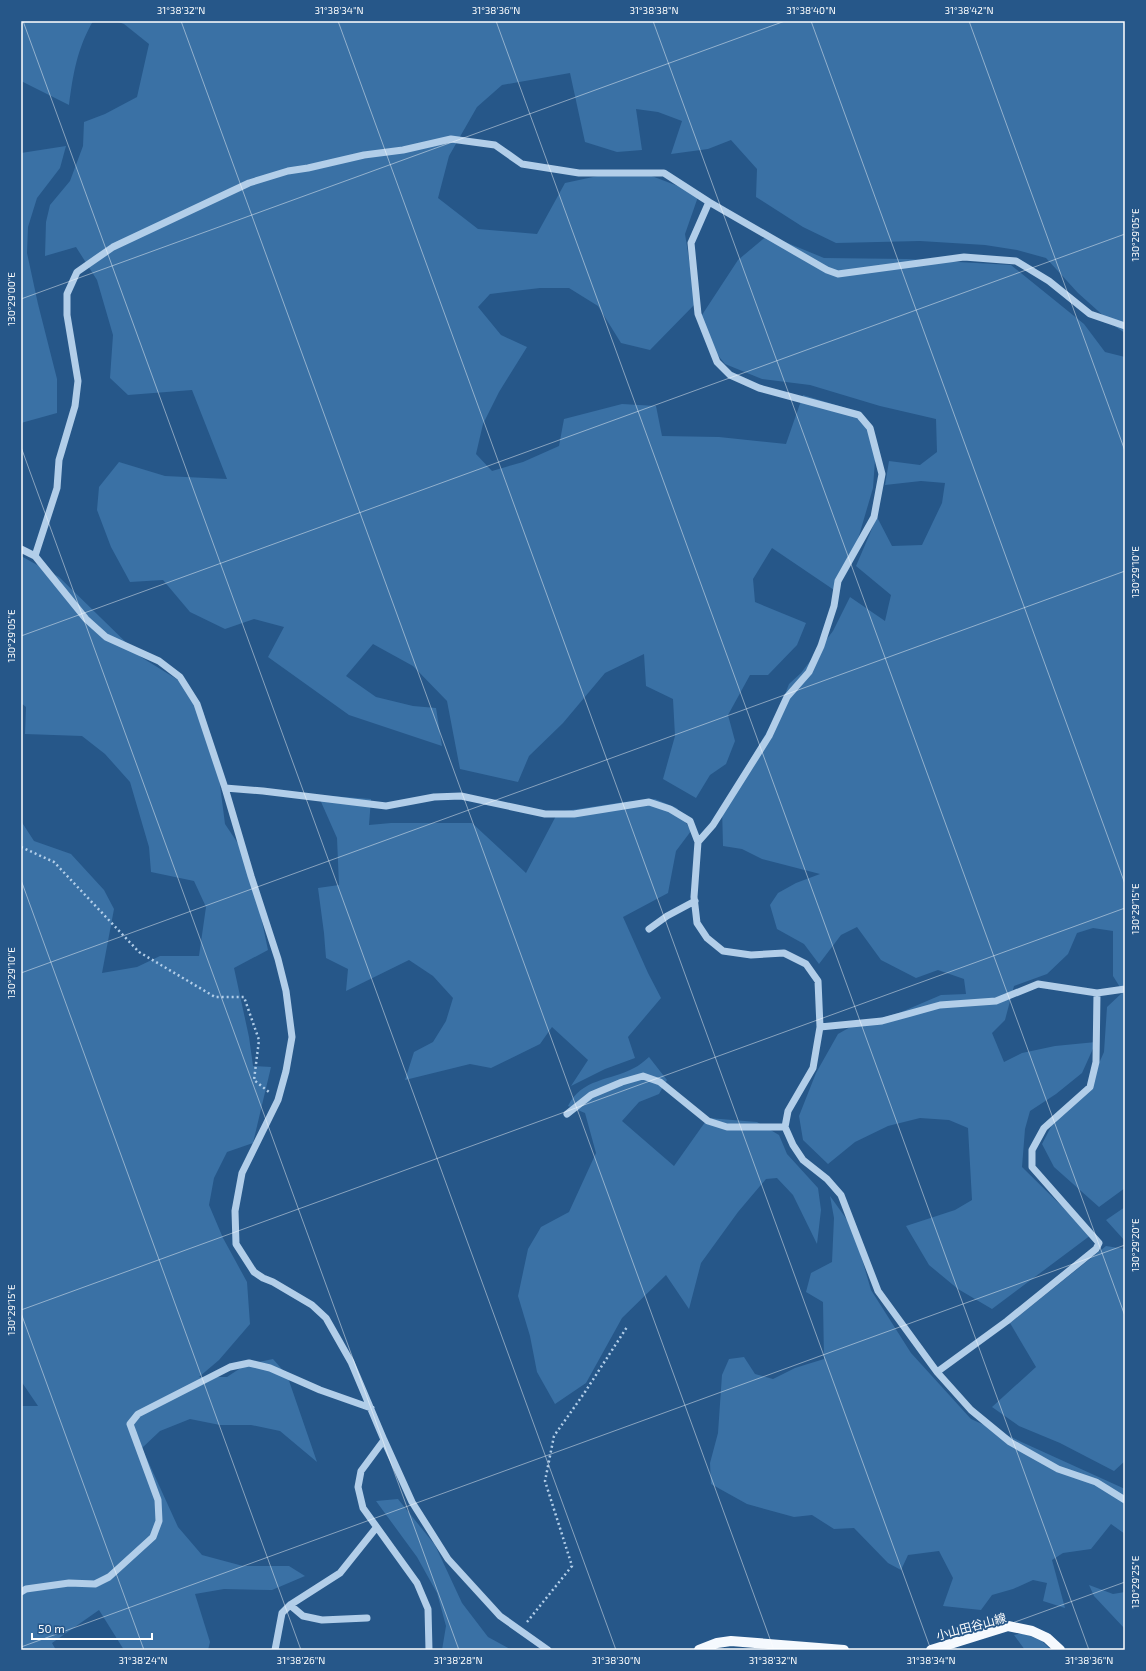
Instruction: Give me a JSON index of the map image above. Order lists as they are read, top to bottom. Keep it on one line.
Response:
{"streets":{"main road":["小山田谷山線"]},"scale_bar":"50 m","coordinates":["31°38'32\"N","31°38'34\"N","31°38'36\"N","31°38'38\"N","31°38'40\"N","31°38'42\"N","130°29'05\"E","130°29'00\"E","130°29'10\"E","130°29'15\"E","130°29'20\"E","130°29'25\"E","31°38'24\"N","31°38'26\"N","31°38'28\"N","31°38'30\"N"]}
